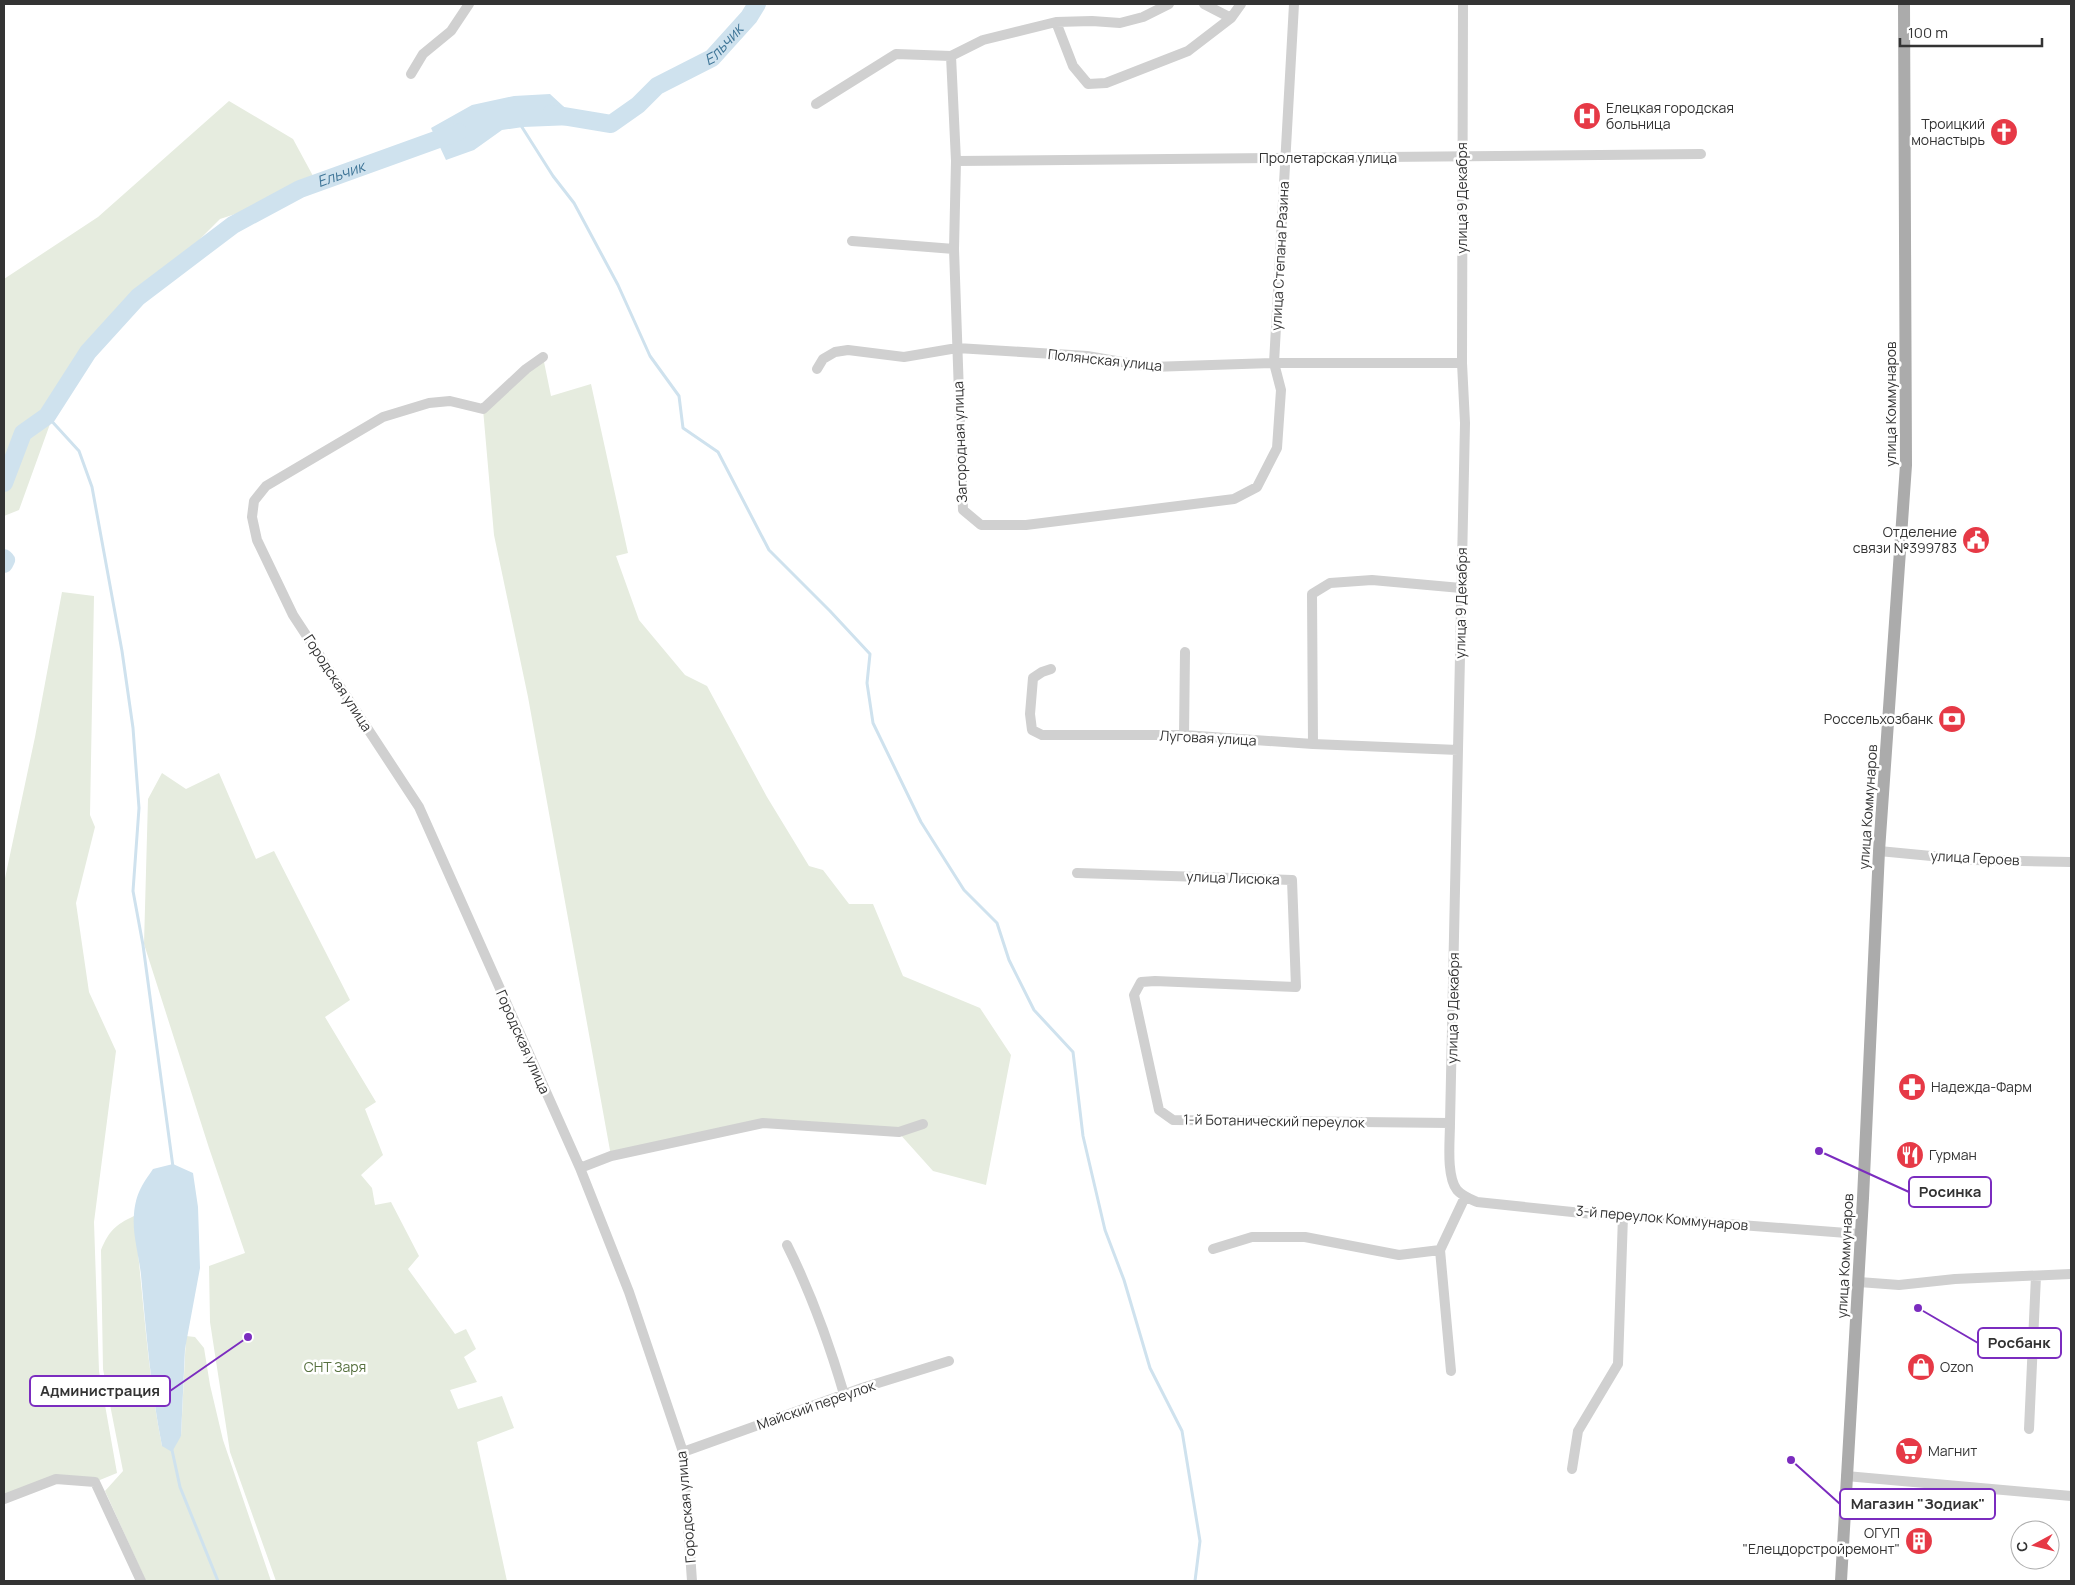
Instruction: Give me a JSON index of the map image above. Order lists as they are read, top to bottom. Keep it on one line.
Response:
{"streets":{"main road":["улица Коммунаров"],"street":["Пролетарская улица","улица 9 Декабря","улица Степана Разина","Полянская улица","Загородная улица","Городская улица","Луговая улица","улица Героев","улица Лисюка","1-й Ботанический переулок","3-й переулок Коммунаров","Майский переулок"]},"crossings":[["Пролетарская улица","улица 9 Декабря"],["Пролетарская улица","улица Степана Разина"],["Пролетарская улица","Загородная улица"],["улица 9 Декабря","Полянская улица"],["улица 9 Декабря","Луговая улица"],["улица 9 Декабря","1-й Ботанический переулок"],["улица 9 Декабря","3-й переулок Коммунаров"],["улица Степана Разина","Полянская улица"],["улица Степана Разина","Загородная улица"],["Полянская улица","Загородная улица"],["улица Коммунаров","улица Героев"],["улица Коммунаров","3-й переулок Коммунаров"],["Городская улица","Майский переулок"],["улица Лисюка","1-й Ботанический переулок"]],"water":["Ельчик"],"parks":["СНТ Заря"],"places":{"hospital":["Елецкая городская больница"],"church":["Троицкий монастырь"],"public building":["Отделение связи №399783"],"bank":["Россельхозбанк"],"pharmacy":["Надежда-Фарм"],"other":["Росинка","Росбанк","Администрация","Магазин \"Зодиак\""],"restaurant":["Гурман"],"shop":["Ozon"],"supermarket":["Магнит"],"building":["ОГУП \"Елецдорстройремонт\""]},"scale_bar":"100 m","north":"left"}
